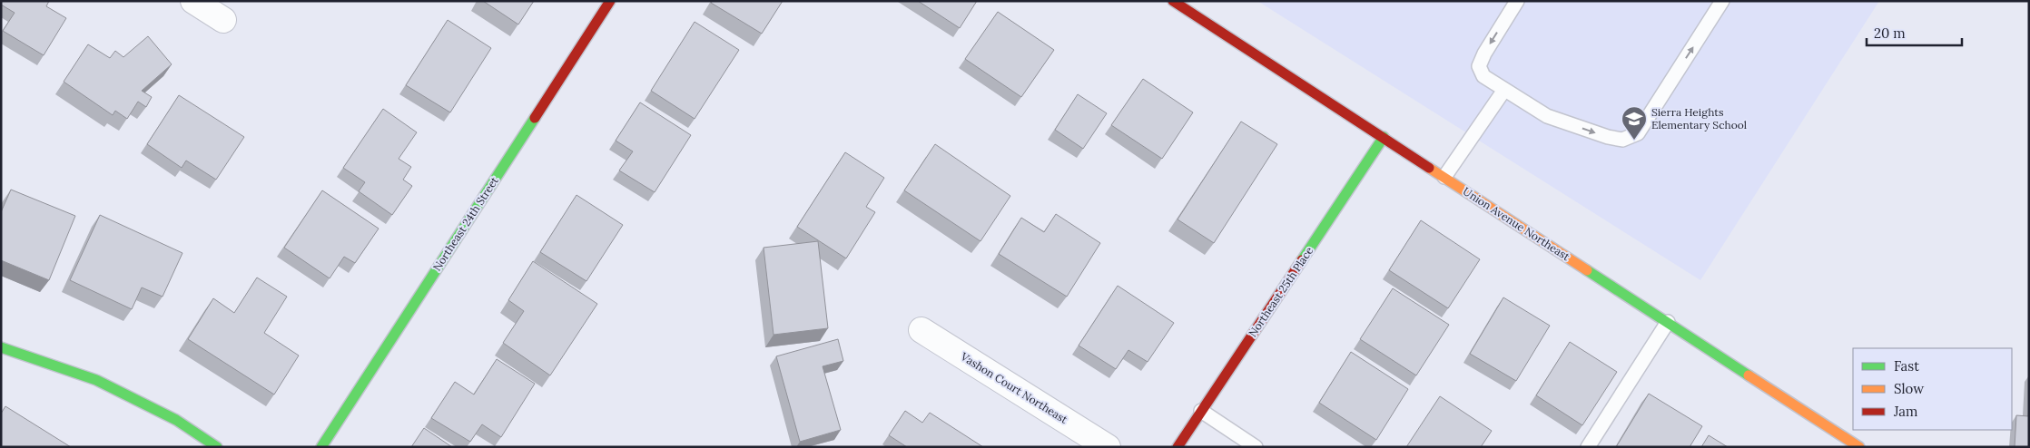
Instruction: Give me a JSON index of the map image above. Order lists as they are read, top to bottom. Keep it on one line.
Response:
{"streets":{"street":["Northeast 24th Street","Union Avenue Northeast","Northeast 25th Place","Vashon Court Northeast"]},"crossings":[["Union Avenue Northeast","Northeast 25th Place"]],"places":{"school or university":["Sierra Heights Elementary School"]},"legend":["Fast","Slow","Jam"],"scale_bar":"20 m"}
